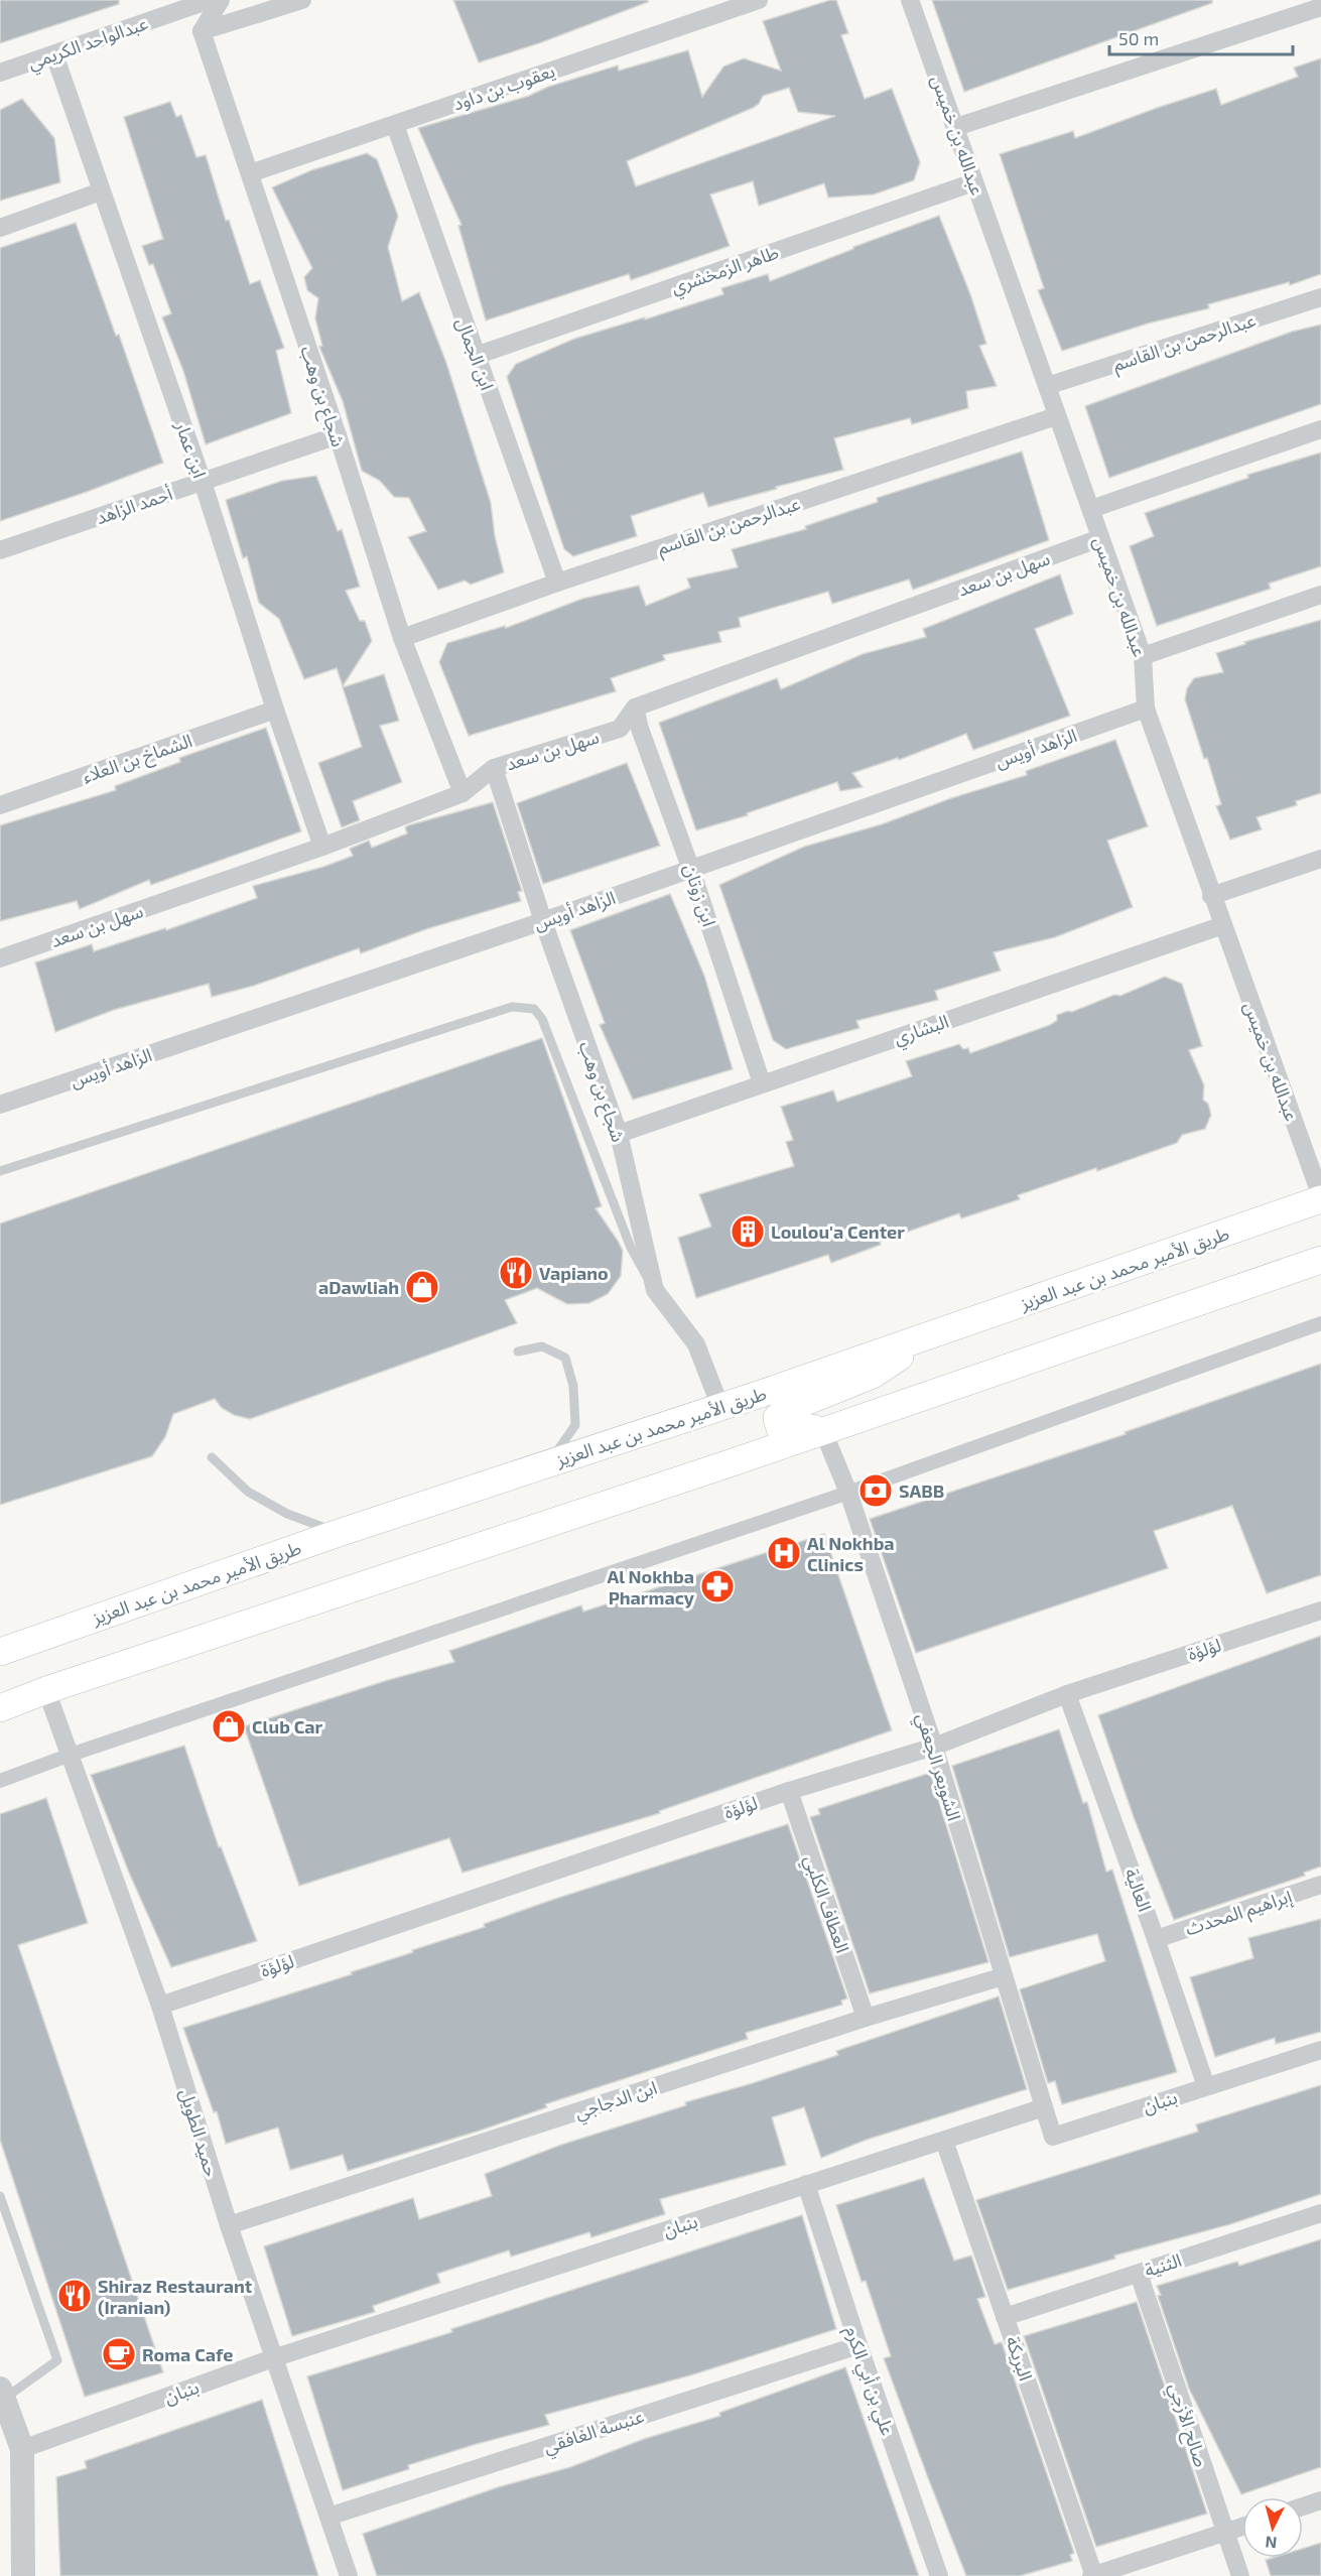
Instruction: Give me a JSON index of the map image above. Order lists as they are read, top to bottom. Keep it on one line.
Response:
{"streets":{"main road":["طريق الأمير محمد بن عبد العزيز"],"street":["عبدالواحد الكريمي","يعقوب بن داود","عبدالله بن خميس","طاهر الزمخشري","عبدالرحمن بن القاسم","ابن الجمال","شجاع بن وهب","ابن عمار","أحمد الزاهد","سهل بن سعد","الزاهد أويس","الشماخ بن العلاء","ابن زوتان","البشاري","لؤلؤة","الشويعر الجعفي","العالية","العطاف الكلبي","إبراهيم المحدث","ابن الدجاجي","بنبان","حميد الطويل","الثنية","البريكة","علي بن أبي الكرم","صالح الأزجي","عنبسة الغافقي"]},"crossings":[["عبدالواحد الكريمي","ابن عمار"],["يعقوب بن داود","ابن الجمال"],["يعقوب بن داود","شجاع بن وهب"],["عبدالله بن خميس","طاهر الزمخشري"],["عبدالله بن خميس","عبدالرحمن بن القاسم"],["عبدالله بن خميس","سهل بن سعد"],["عبدالله بن خميس","الزاهد أويس"],["عبدالله بن خميس","البشاري"],["عبدالله بن خميس","طريق الأمير محمد بن عبد العزيز"],["طاهر الزمخشري","ابن الجمال"],["عبدالرحمن بن القاسم","ابن الجمال"],["عبدالرحمن بن القاسم","شجاع بن وهب"],["شجاع بن وهب","أحمد الزاهد"],["شجاع بن وهب","سهل بن سعد"],["شجاع بن وهب","الزاهد أويس"],["شجاع بن وهب","البشاري"],["شجاع بن وهب","طريق الأمير محمد بن عبد العزيز"],["ابن عمار","أحمد الزاهد"],["ابن عمار","سهل بن سعد"],["ابن عمار","الشماخ بن العلاء"],["سهل بن سعد","ابن زوتان"],["الزاهد أويس","ابن زوتان"],["ابن زوتان","البشاري"],["لؤلؤة","الشويعر الجعفي"],["لؤلؤة","العالية"],["لؤلؤة","العطاف الكلبي"],["لؤلؤة","حميد الطويل"],["الشويعر الجعفي","ابن الدجاجي"],["الشويعر الجعفي","بنبان"],["العالية","إبراهيم المحدث"],["العالية","بنبان"],["العطاف الكلبي","ابن الدجاجي"],["ابن الدجاجي","حميد الطويل"],["بنبان","حميد الطويل"],["بنبان","البريكة"],["بنبان","علي بن أبي الكرم"],["حميد الطويل","عنبسة الغافقي"],["الثنية","البريكة"],["الثنية","صالح الأزجي"],["علي بن أبي الكرم","عنبسة الغافقي"]],"places":{"building":["Loulou'a Center"],"restaurant":["Vapiano","Shiraz Restaurant (Iranian)"],"shop":["aDawliah","Club Car"],"bank":["SABB"],"hospital":["Al Nokhba Clinics"],"pharmacy":["Al Nokhba Pharmacy"],"cafe":["Roma Cafe"]},"scale_bar":"50 m","north":"bottom"}
